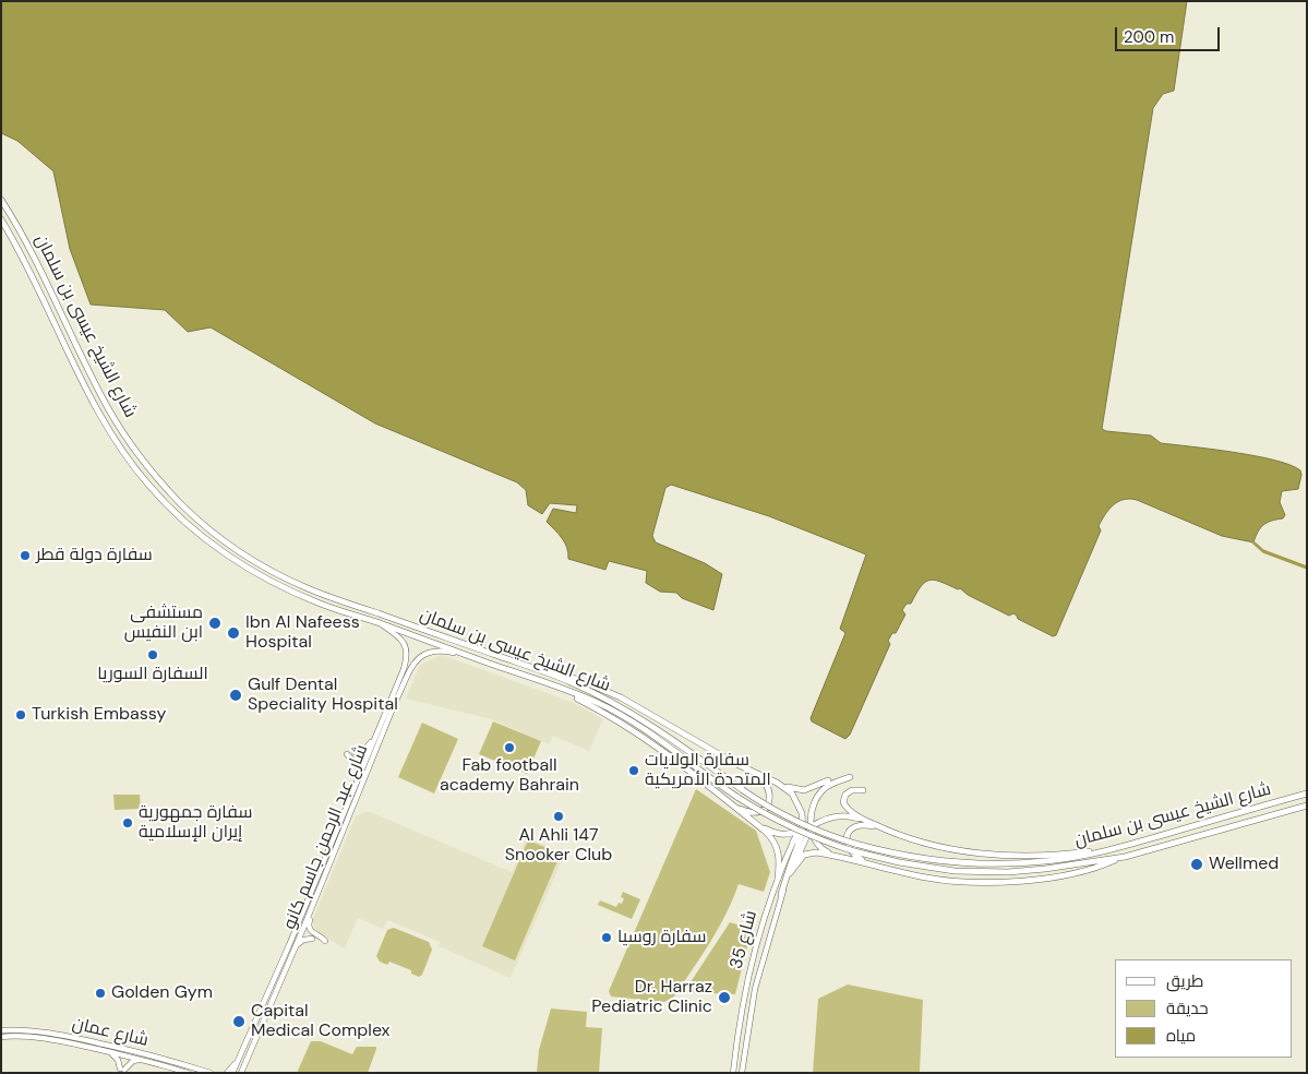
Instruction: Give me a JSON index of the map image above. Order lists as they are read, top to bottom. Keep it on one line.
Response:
{"streets":{"highway":["شارع الشيخ عيسى بن سلمان"],"main road":["شارع عبد الرحمن جاسم كانو","شارع 35","شارع عمان"]},"crossings":[["شارع الشيخ عيسى بن سلمان","شارع عبد الرحمن جاسم كانو"]],"places":["سفارة دولة قطر","مستشفى ابن النفيس","Ibn Al Nafeess Hospital","السفارة السوريا","Gulf Dental Speciality Hospital","Turkish Embassy","Fab football academy Bahrain","سفارة الولايات المتحدة الأمريكية","Al Ahli 147 Snooker Club","سفارة جمهورية إيران الإسلامية","Wellmed","سفارة روسيا","Golden Gym","Dr. Harraz Pediatric Clinic","Capital Medical Complex"],"legend":["طريق","حديقة","مياه"],"scale_bar":"200 m"}
